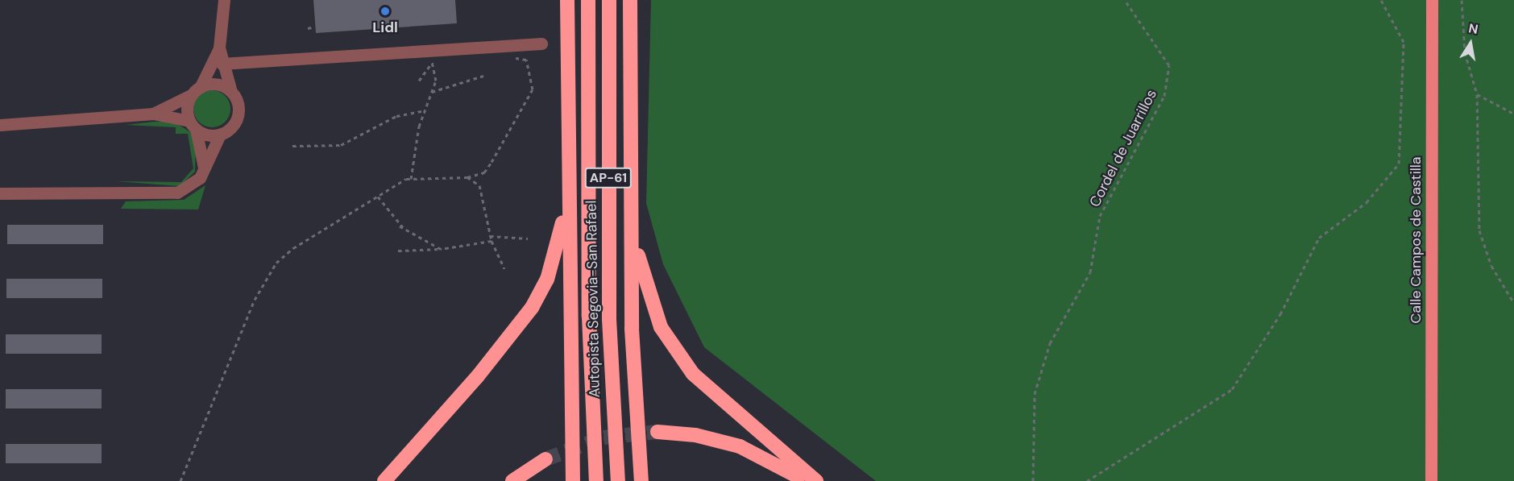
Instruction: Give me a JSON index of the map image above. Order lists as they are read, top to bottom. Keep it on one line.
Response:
{"streets":{"highway":["AP-61","Autopista Segovia-San Rafael"],"main road":["Calle Campos de Castilla"],"path":["Cordel de Juarrillos"]},"places":["Lidl"],"north":"top"}
